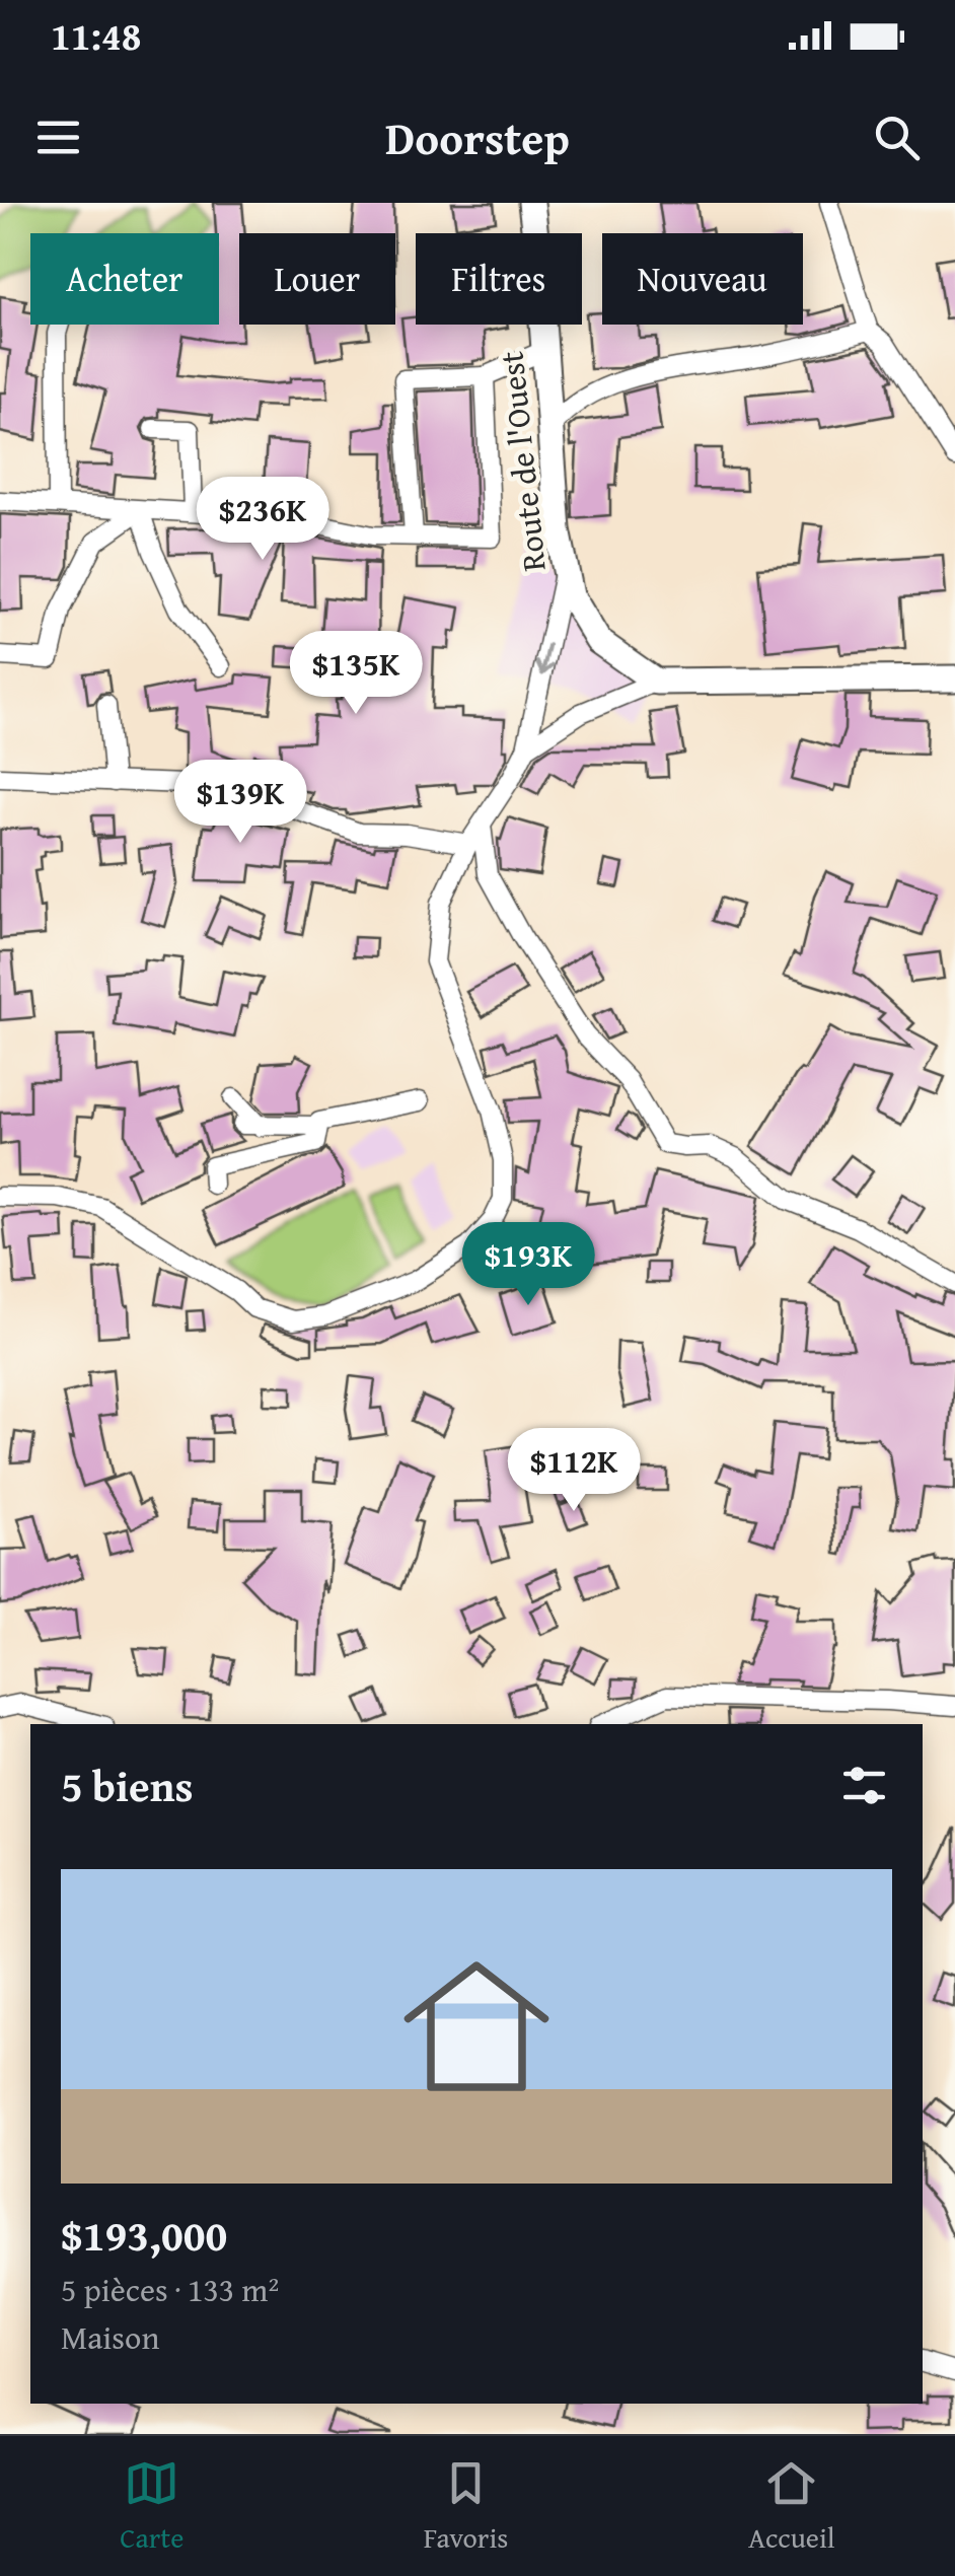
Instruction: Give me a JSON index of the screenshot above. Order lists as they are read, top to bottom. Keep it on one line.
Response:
{"streets":{"main road":["Route de l'Ouest"]},"page":{"status":"11:48","header":"Doorstep","chip":["Acheter","Louer","Filtres","Nouveau"],"price":["$236K","$135K","$139K","$193K","$112K"],"heading":"5 biens","list":[{"name":"$193,000","note":"5 pièces · 133 m² · Maison"}],"tabs":["Carte","Favoris","Accueil"]}}
